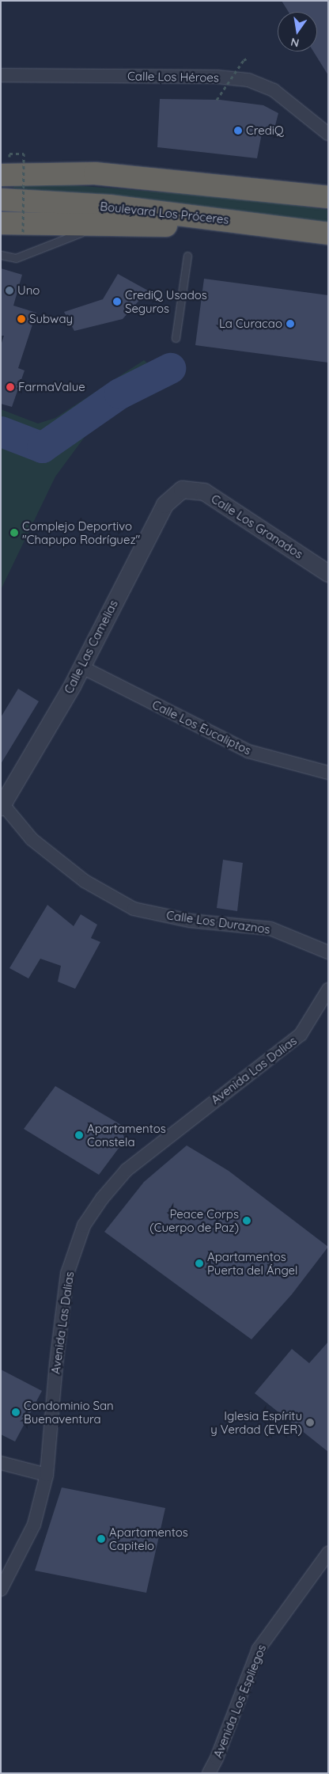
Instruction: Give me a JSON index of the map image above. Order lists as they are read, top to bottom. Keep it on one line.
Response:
{"streets":{"highway":["Boulevard Los Próceres"],"street":["Calle Los Héroes","Calle Los Granados","Calle Las Camelias","Calle Los Eucaliptos","Calle Los Duraznos","Avenida Las Dalias","Avenida Los Espliegos"]},"crossings":[["Calle Los Granados","Calle Las Camelias"],["Calle Las Camelias","Calle Los Eucaliptos"],["Calle Las Camelias","Calle Los Duraznos"]],"places":["CrediQ","Uno","CrediQ Usados Seguros","Subway","La Curacao","FarmaValue","Complejo Deportivo \"Chapupo Rodríguez\"","Apartamentos Constela","Peace Corps (Cuerpo de Paz)","Apartamentos Puerta del Ángel","Condominio San Buenaventura","Iglesia Espíritu y Verdad (EVER)","Apartamentos Capitelo"],"north":"bottom"}
